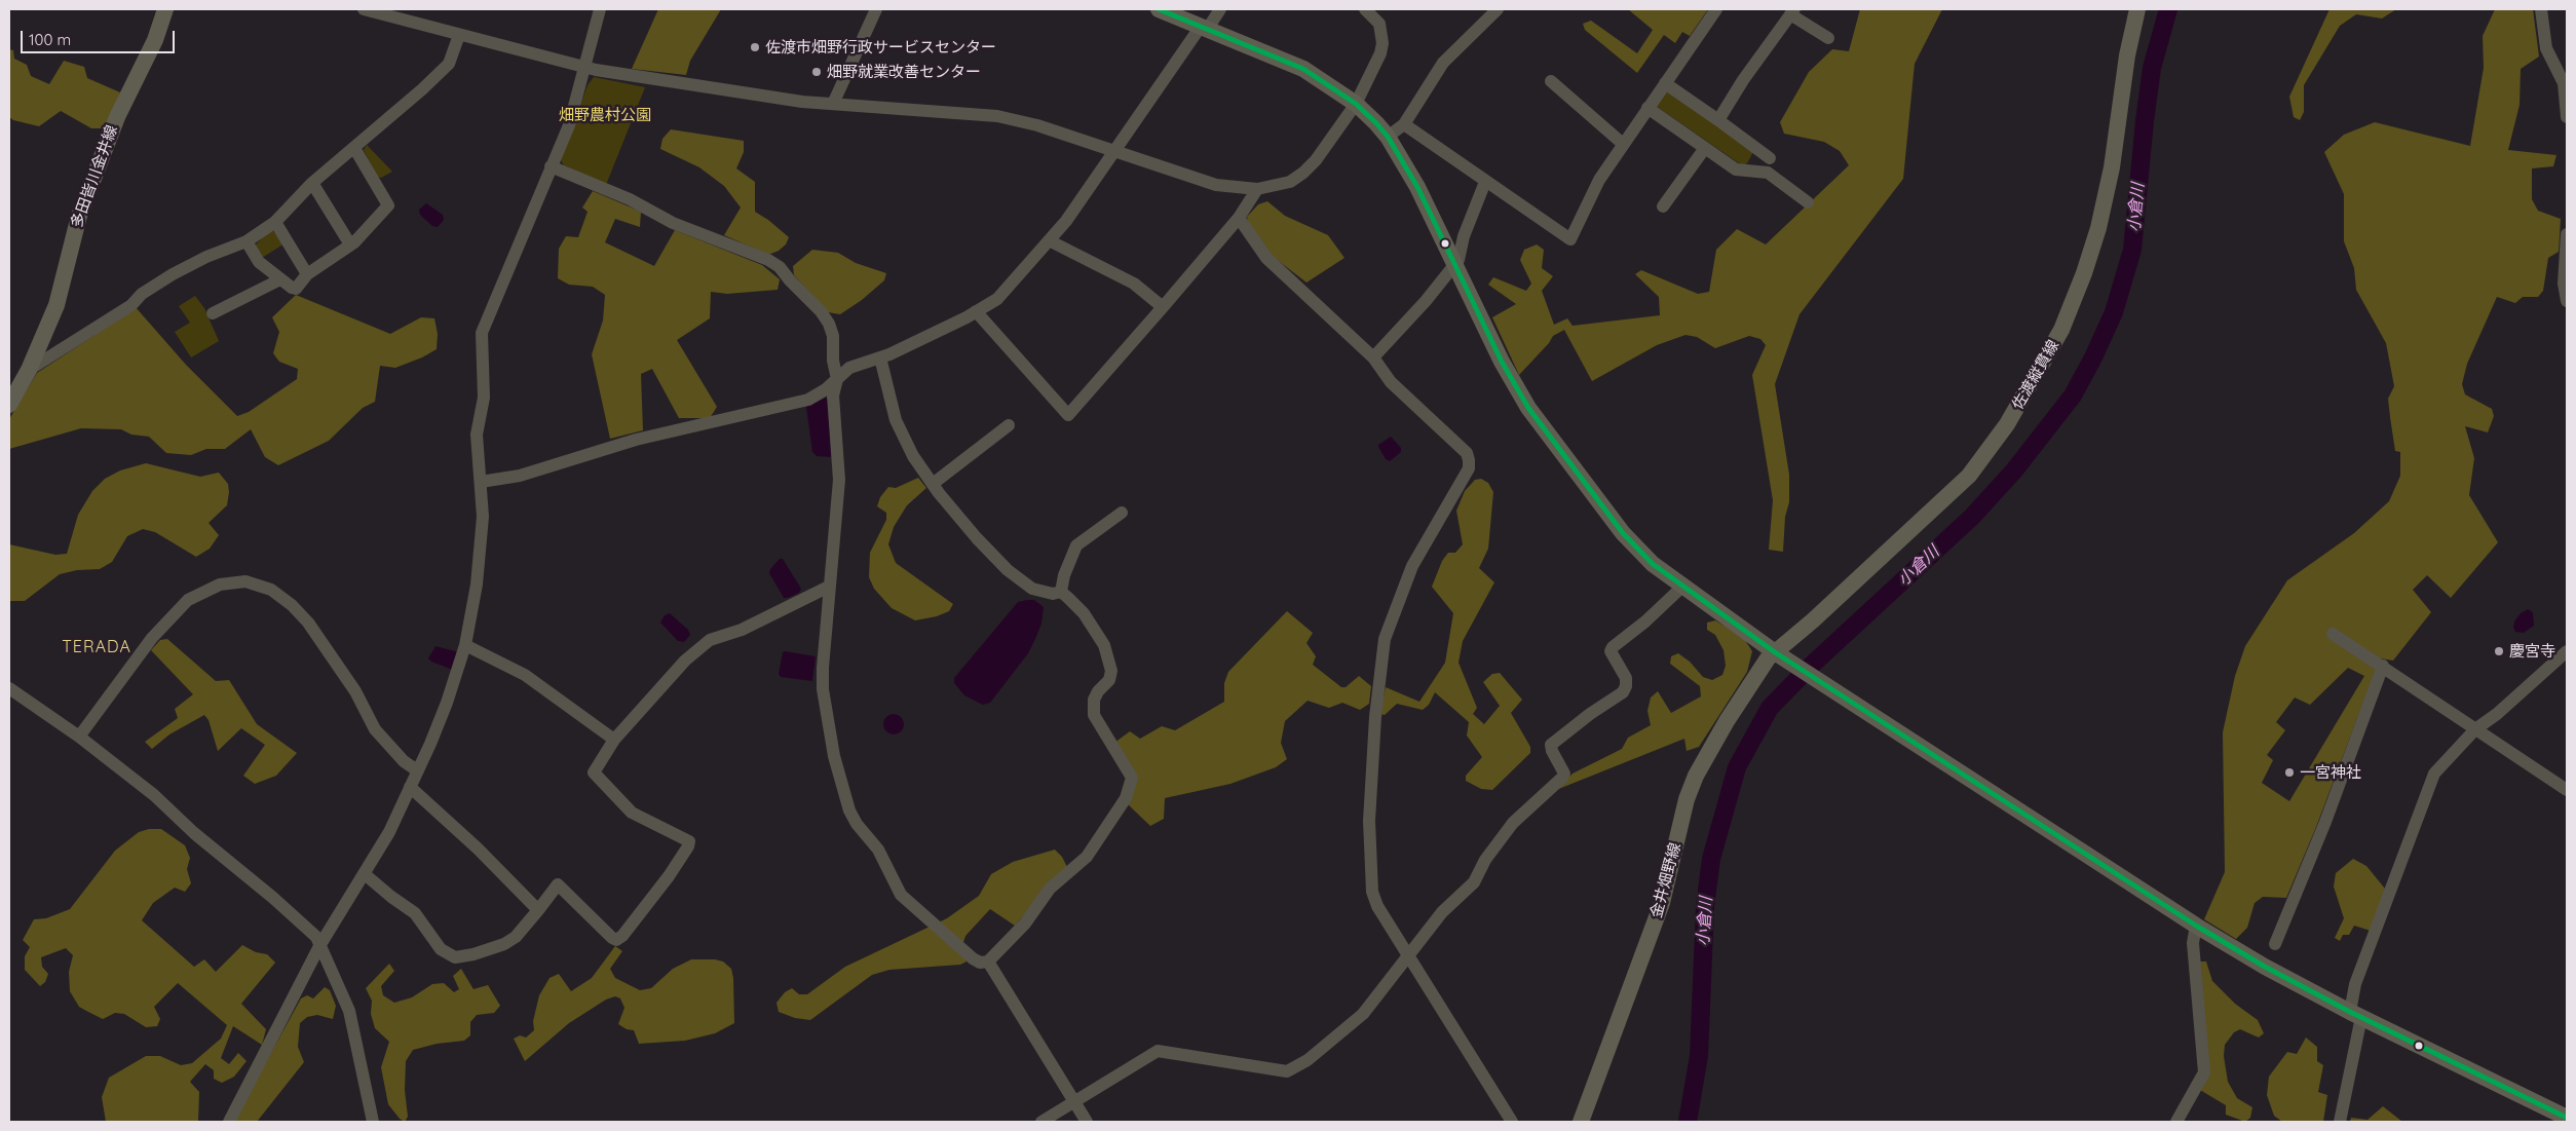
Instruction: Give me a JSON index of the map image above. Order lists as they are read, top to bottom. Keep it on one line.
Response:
{"streets":{"main road":["多田皆川金井線","佐渡縦貫線","金井畑野線"]},"crossings":[["佐渡縦貫線","金井畑野線"]],"districts":["TERADA"],"water":["小倉川"],"parks":["畑野農村公園"],"places":["佐渡市畑野行政サービスセンター","畑野就業改善センター","慶宮寺","一宮神社"],"scale_bar":"100 m"}
